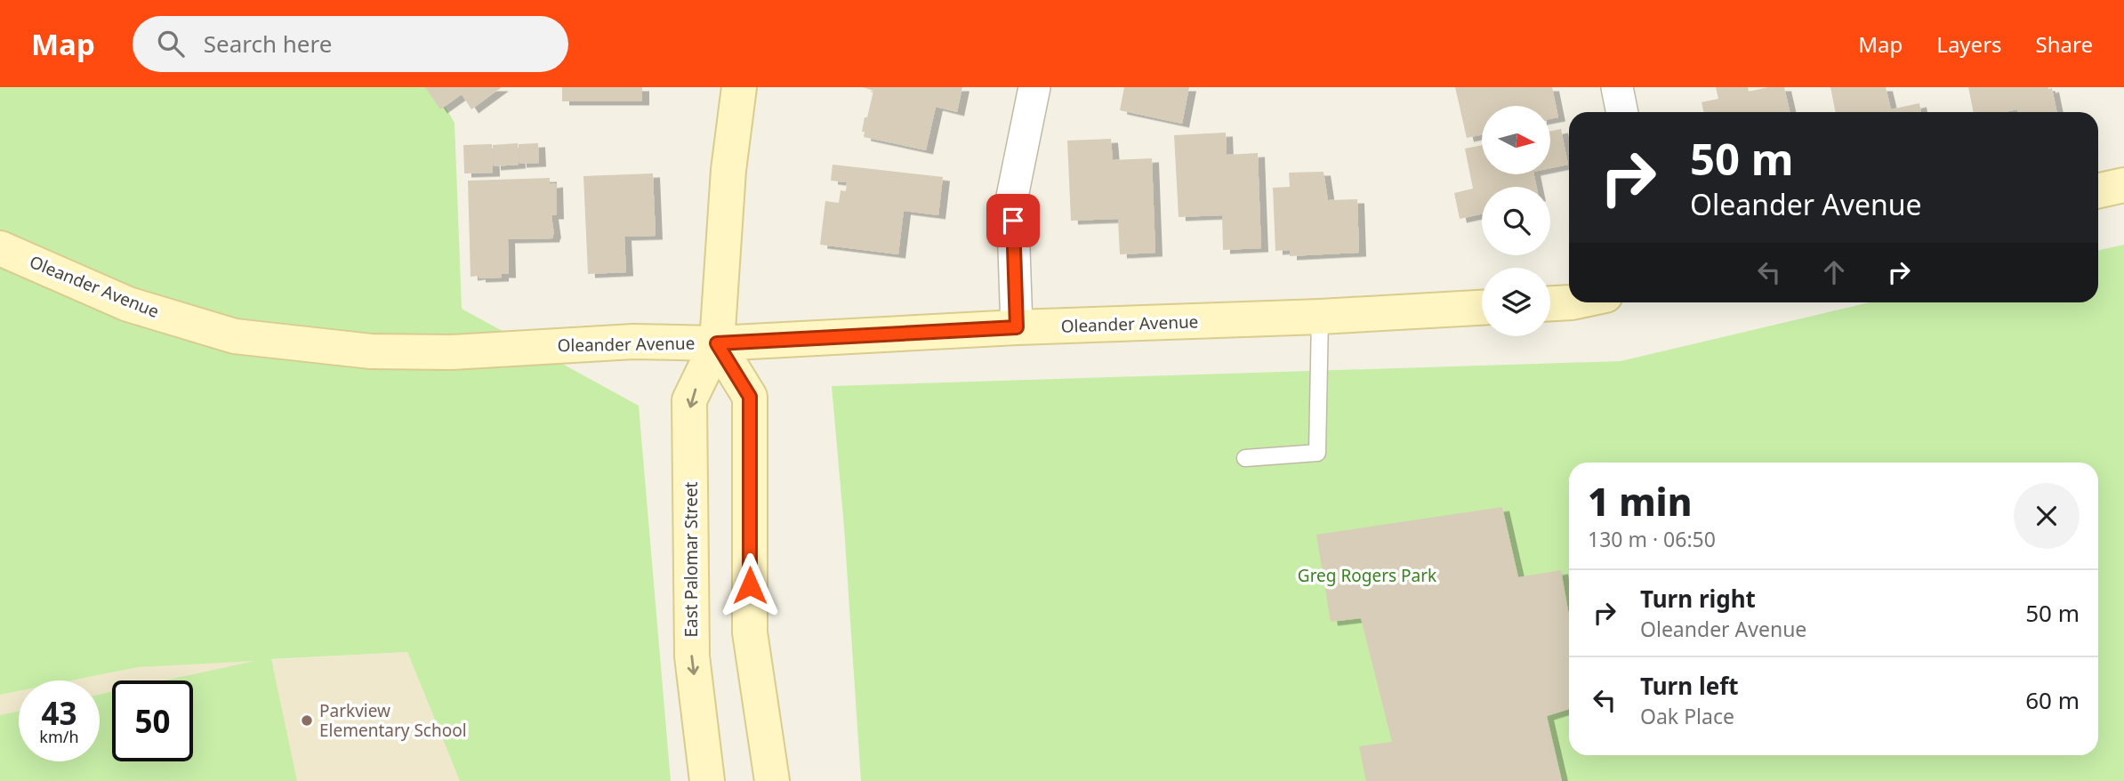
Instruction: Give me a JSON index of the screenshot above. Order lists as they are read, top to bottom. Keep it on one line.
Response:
{"streets":{"street":["Oleander Avenue","East Palomar Street"]},"crossings":[["Oleander Avenue","East Palomar Street"]],"parks":["Greg Rogers Park"],"places":["Parkview Elementary School"],"north":"right","page":{"header":"Map","search":"Search here","nav":["Map","Layers","Share"],"turn":["50 m","Oleander Avenue"],"heading":["1 min","130 m · 06:50"],"list":[{"name":"Turn right","note":"Oleander Avenue","value":"50 m"},{"name":"Turn left","note":"Oak Place","value":"60 m"}],"speed":"43 km/h","limit":"50"}}
